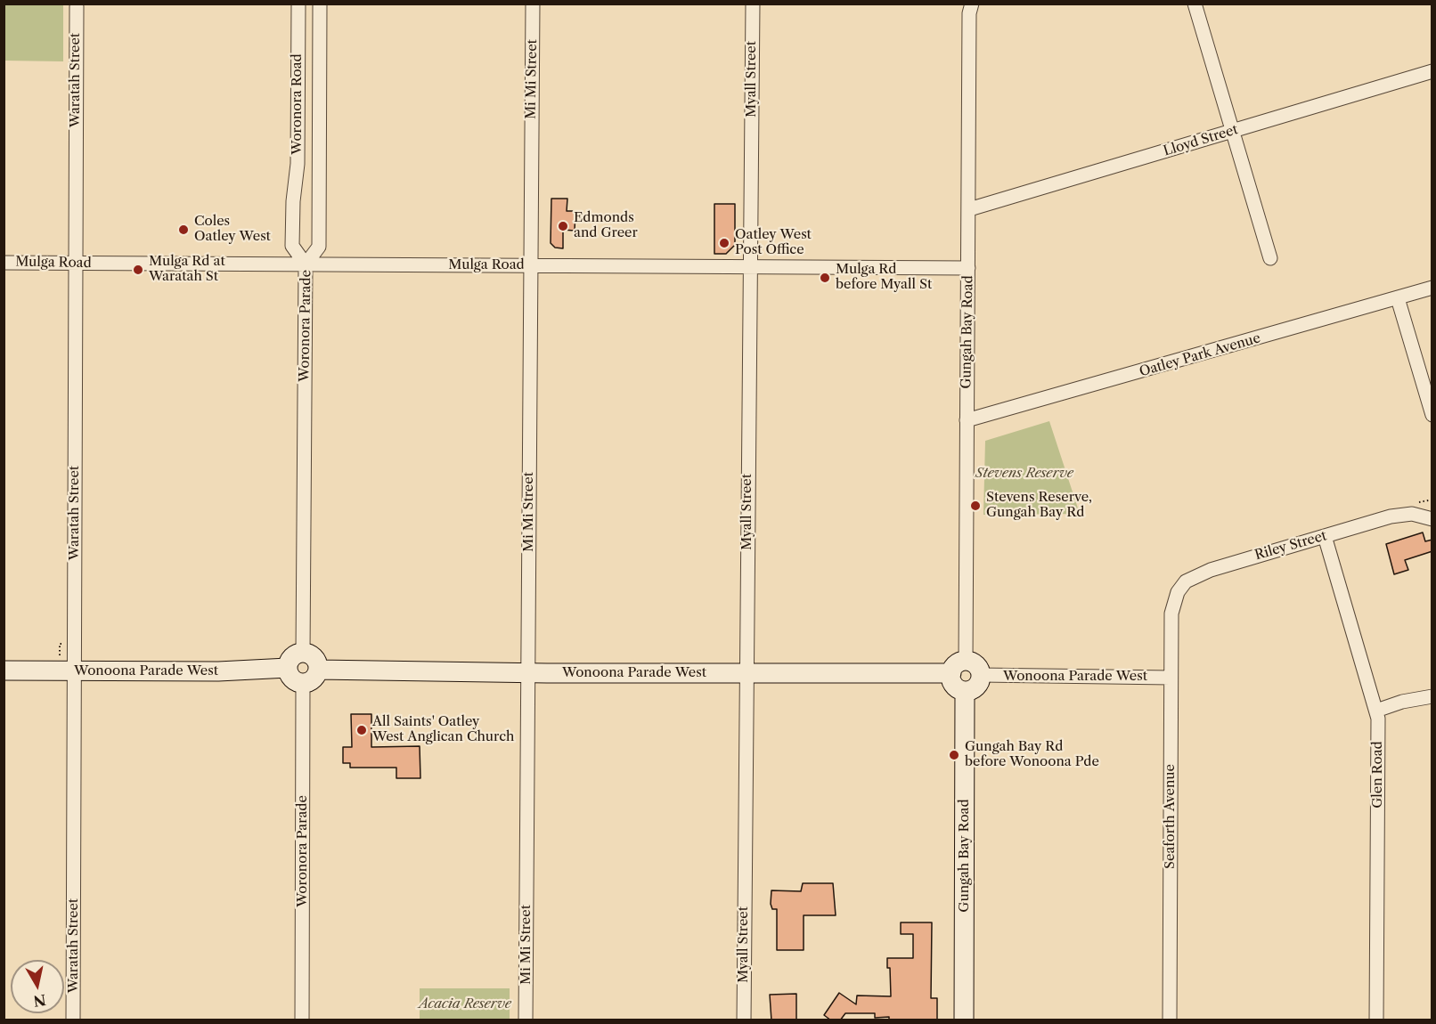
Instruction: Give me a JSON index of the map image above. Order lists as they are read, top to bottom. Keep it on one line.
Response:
{"streets":{"street":["Mi Mi Street","Myall Street","Waratah Street","Woronora Road","Lloyd Street","Mulga Road","Woronora Parade","Gungah Bay Road","Oatley Park Avenue","Riley Street","Wonoona Parade West","Glen Road","Seaforth Avenue"]},"crossings":[["Mi Mi Street","Mulga Road"],["Mi Mi Street","Wonoona Parade West"],["Myall Street","Mulga Road"],["Myall Street","Wonoona Parade West"],["Waratah Street","Mulga Road"],["Waratah Street","Wonoona Parade West"],["Woronora Road","Mulga Road"],["Woronora Road","Woronora Parade"],["Lloyd Street","Gungah Bay Road"],["Mulga Road","Woronora Parade"],["Mulga Road","Gungah Bay Road"],["Woronora Parade","Wonoona Parade West"],["Gungah Bay Road","Oatley Park Avenue"],["Gungah Bay Road","Wonoona Parade West"],["Riley Street","Glen Road"],["Riley Street","Seaforth Avenue"],["Wonoona Parade West","Seaforth Avenue"]],"parks":["Stevens Reserve","Acacia Reserve"],"places":["Edmonds and Greer","Coles Oatley West","Oatley West Post Office","Mulga Rd at Waratah St","Mulga Rd before Myall St","Stevens Reserve, Gungah Bay Rd","All Saints' Oatley West Anglican Church","Gungah Bay Rd before Wonoona Pde"],"north":"bottom"}
